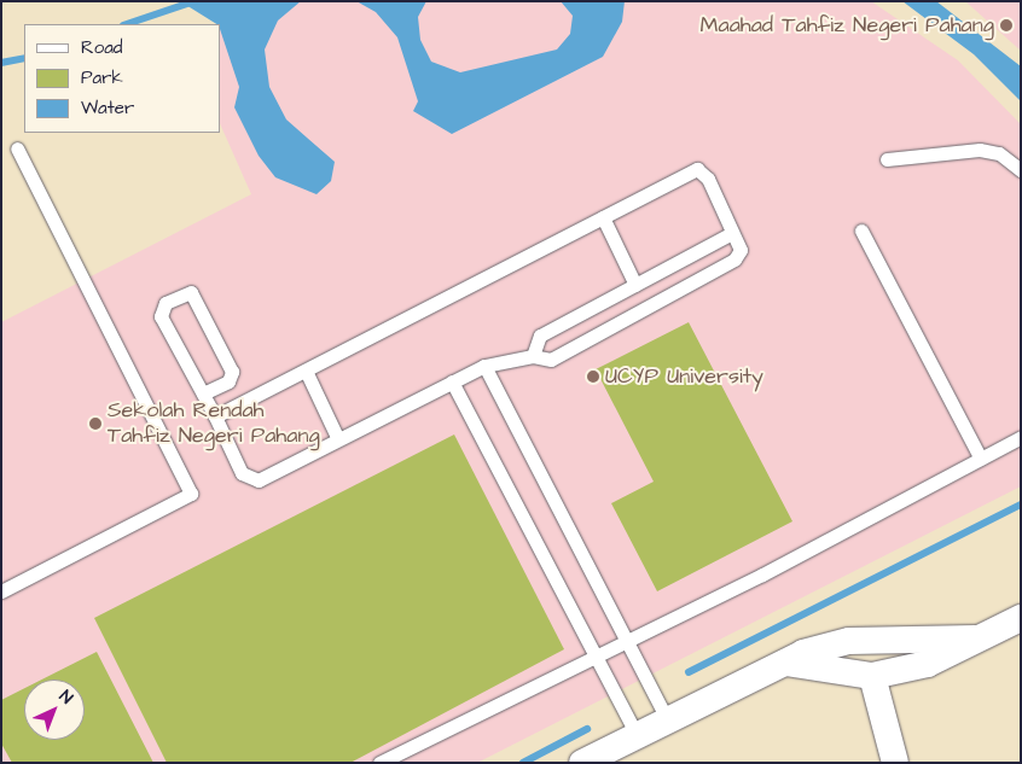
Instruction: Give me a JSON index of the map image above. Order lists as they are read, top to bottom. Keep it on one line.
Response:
{"places":["Maahad Tahfiz Negeri Pahang","UCYP University","Sekolah Rendah Tahfiz Negeri Pahang"],"legend":["Road","Park","Water"],"north":"top right"}
